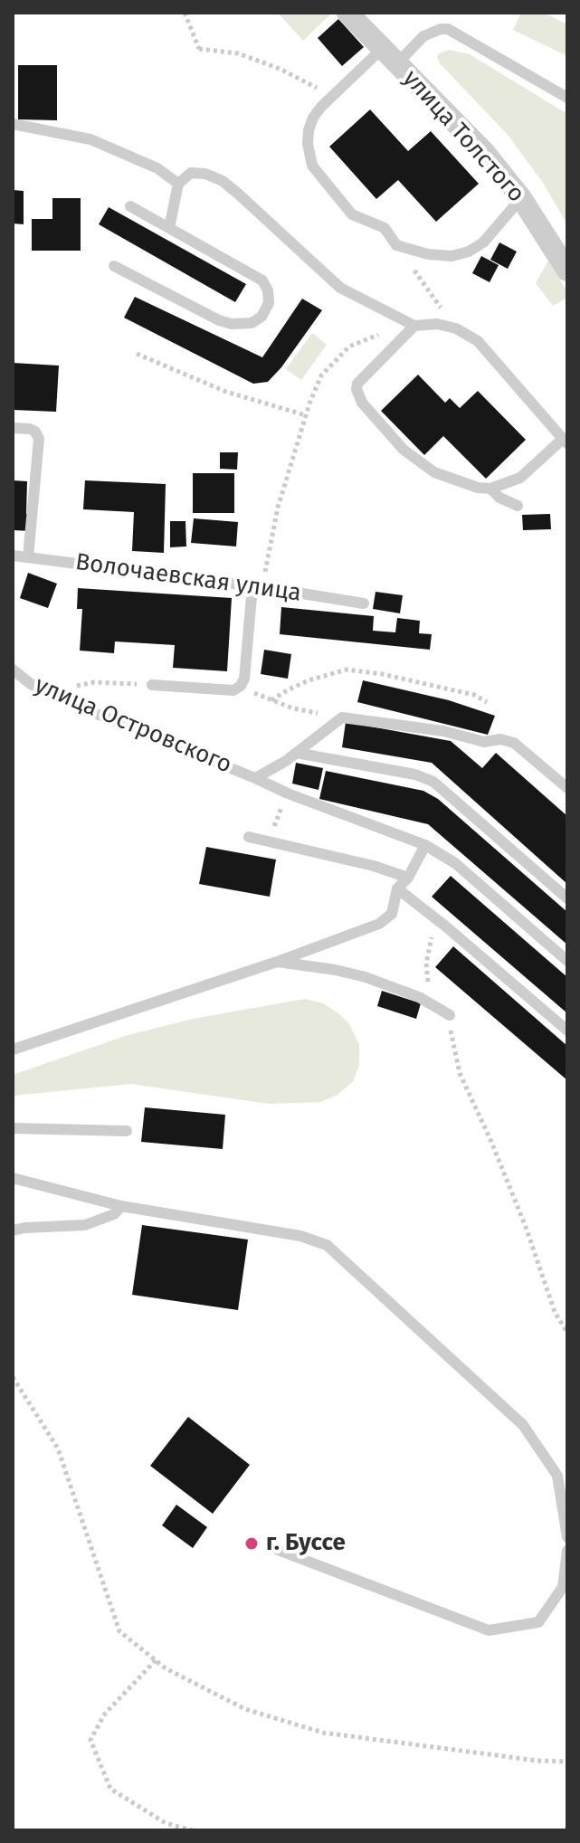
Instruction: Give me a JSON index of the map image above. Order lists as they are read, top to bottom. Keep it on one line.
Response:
{"streets":{"street":["улица Толстого"],"lane":["Волочаевская улица","улица Островского"]},"places":["г. Буссе"]}
